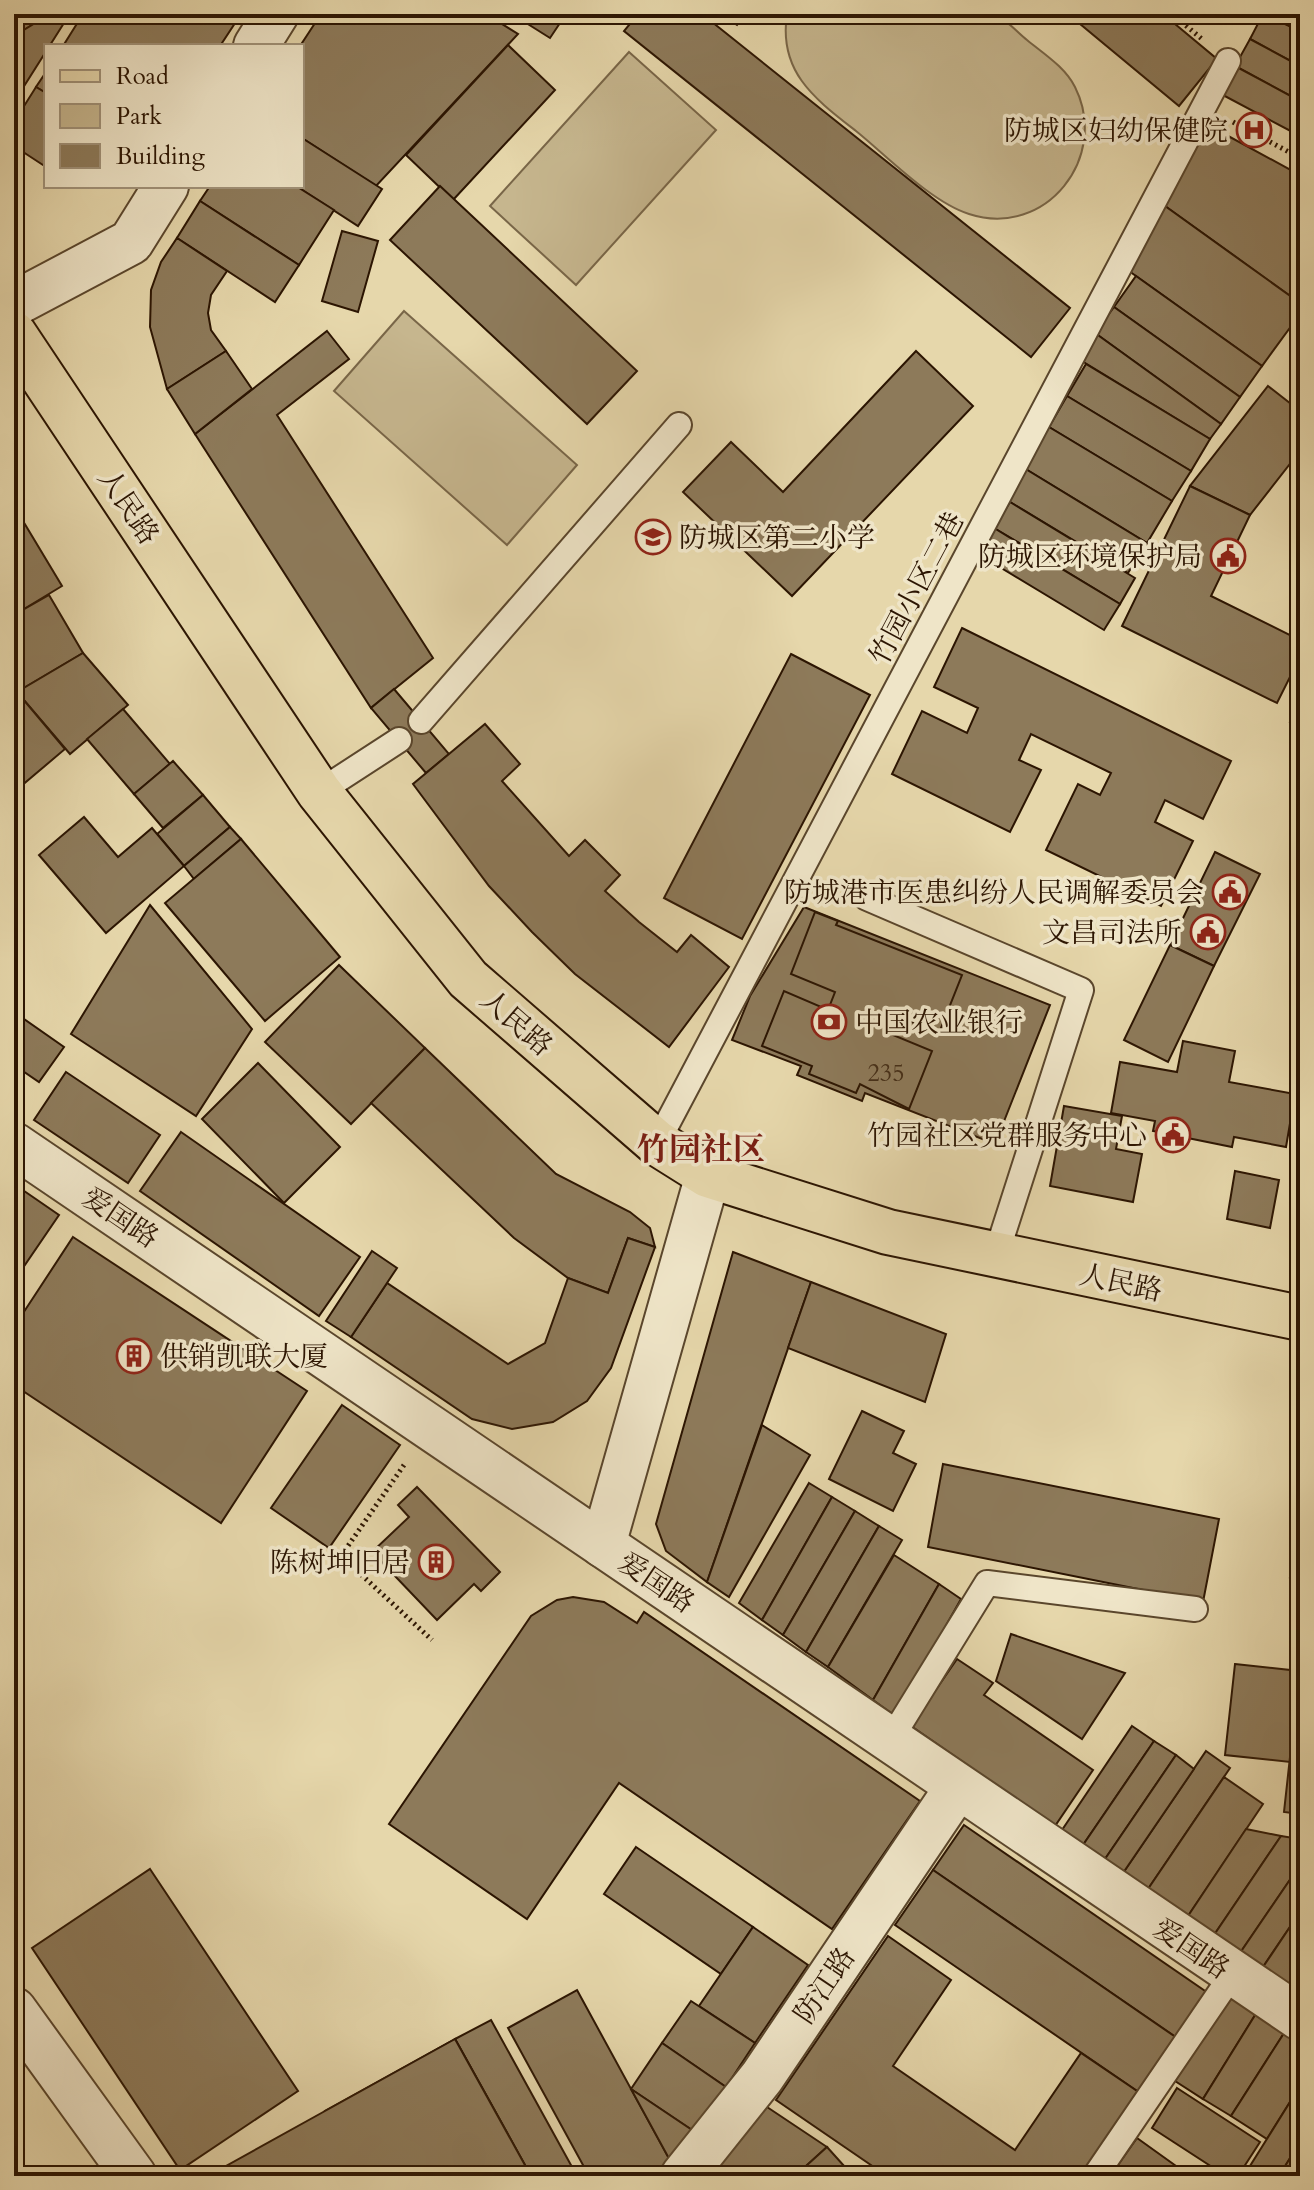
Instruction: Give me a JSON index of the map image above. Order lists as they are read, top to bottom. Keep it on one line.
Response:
{"streets":{"main road":["人民路"],"street":["爱国路","防江路"],"lane":["竹园小区二巷"]},"crossings":[["人民路","竹园小区二巷"],["爱国路","防江路"]],"districts":["竹园社区"],"places":{"hospital":["防城区妇幼保健院"],"school or university":["防城区第二小学"],"public building":["防城区环境保护局","防城港市医患纠纷人民调解委员会","文昌司法所","竹园社区党群服务中心"],"bank":["中国农业银行"],"building":["供销凯联大厦","陈树坤旧居"]},"house_numbers":["235"],"legend":["Road","Park","Building"]}
